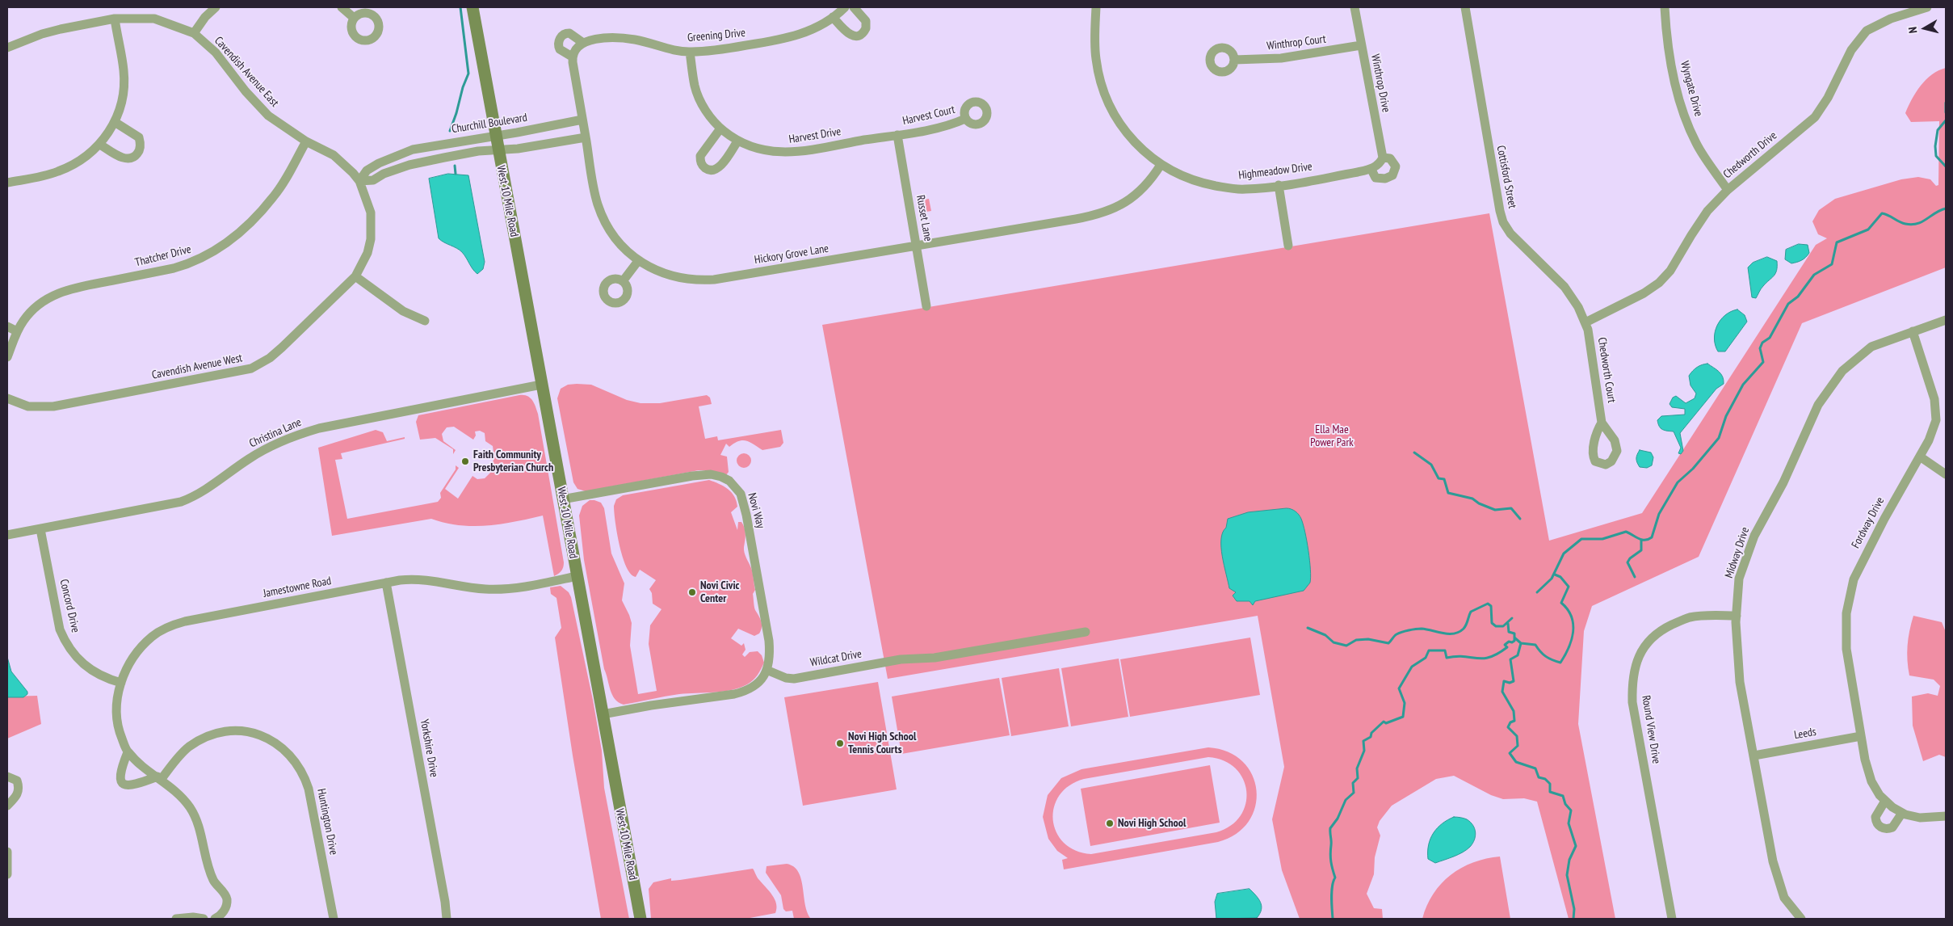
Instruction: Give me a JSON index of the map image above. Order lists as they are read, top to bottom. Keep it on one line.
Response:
{"streets":{"main road":["West 10 Mile Road"],"street":["Greening Drive","Winthrop Court","Cavendish Avenue East","Winthrop Drive","Wyngate Drive","Harvest Court","Churchill Boulevard","Harvest Drive","Chedworth Drive","Highmeadow Drive","Cottisford Street","Russet Lane","Hickory Grove Lane","Thatcher Drive","Cavendish Avenue West","Chedworth Court","Christina Lane","Novi Way","Fordway Drive","Midway Drive","Jamestowne Road","Concord Drive","Wildcat Drive","Round View Drive","Leeds","Yorkshire Drive","Huntington Drive"]},"crossings":[["Greening Drive","Harvest Drive"],["Greening Drive","Hickory Grove Lane"],["Winthrop Court","Winthrop Drive"],["Cavendish Avenue East","Churchill Boulevard"],["Cavendish Avenue East","Thatcher Drive"],["Cavendish Avenue East","Cavendish Avenue West"],["Winthrop Drive","Highmeadow Drive"],["Wyngate Drive","Chedworth Drive"],["Harvest Court","Harvest Drive"],["Harvest Court","Russet Lane"],["Churchill Boulevard","West 10 Mile Road"],["Churchill Boulevard","Hickory Grove Lane"],["Churchill Boulevard","Cavendish Avenue West"],["Harvest Drive","Russet Lane"],["Chedworth Drive","Cottisford Street"],["Chedworth Drive","Chedworth Court"],["Highmeadow Drive","Hickory Grove Lane"],["Cottisford Street","Chedworth Court"],["West 10 Mile Road","Christina Lane"],["West 10 Mile Road","Novi Way"],["West 10 Mile Road","Jamestowne Road"],["Russet Lane","Hickory Grove Lane"],["Christina Lane","Concord Drive"],["Novi Way","Wildcat Drive"],["Fordway Drive","Midway Drive"],["Fordway Drive","Leeds"],["Midway Drive","Round View Drive"],["Midway Drive","Leeds"],["Jamestowne Road","Concord Drive"],["Jamestowne Road","Yorkshire Drive"],["Jamestowne Road","Huntington Drive"]],"parks":["Ella Mae Power Park"],"places":["Faith Community Presbyterian Church","Novi Civic Center","Novi High School Tennis Courts","Novi High School"],"north":"left"}
